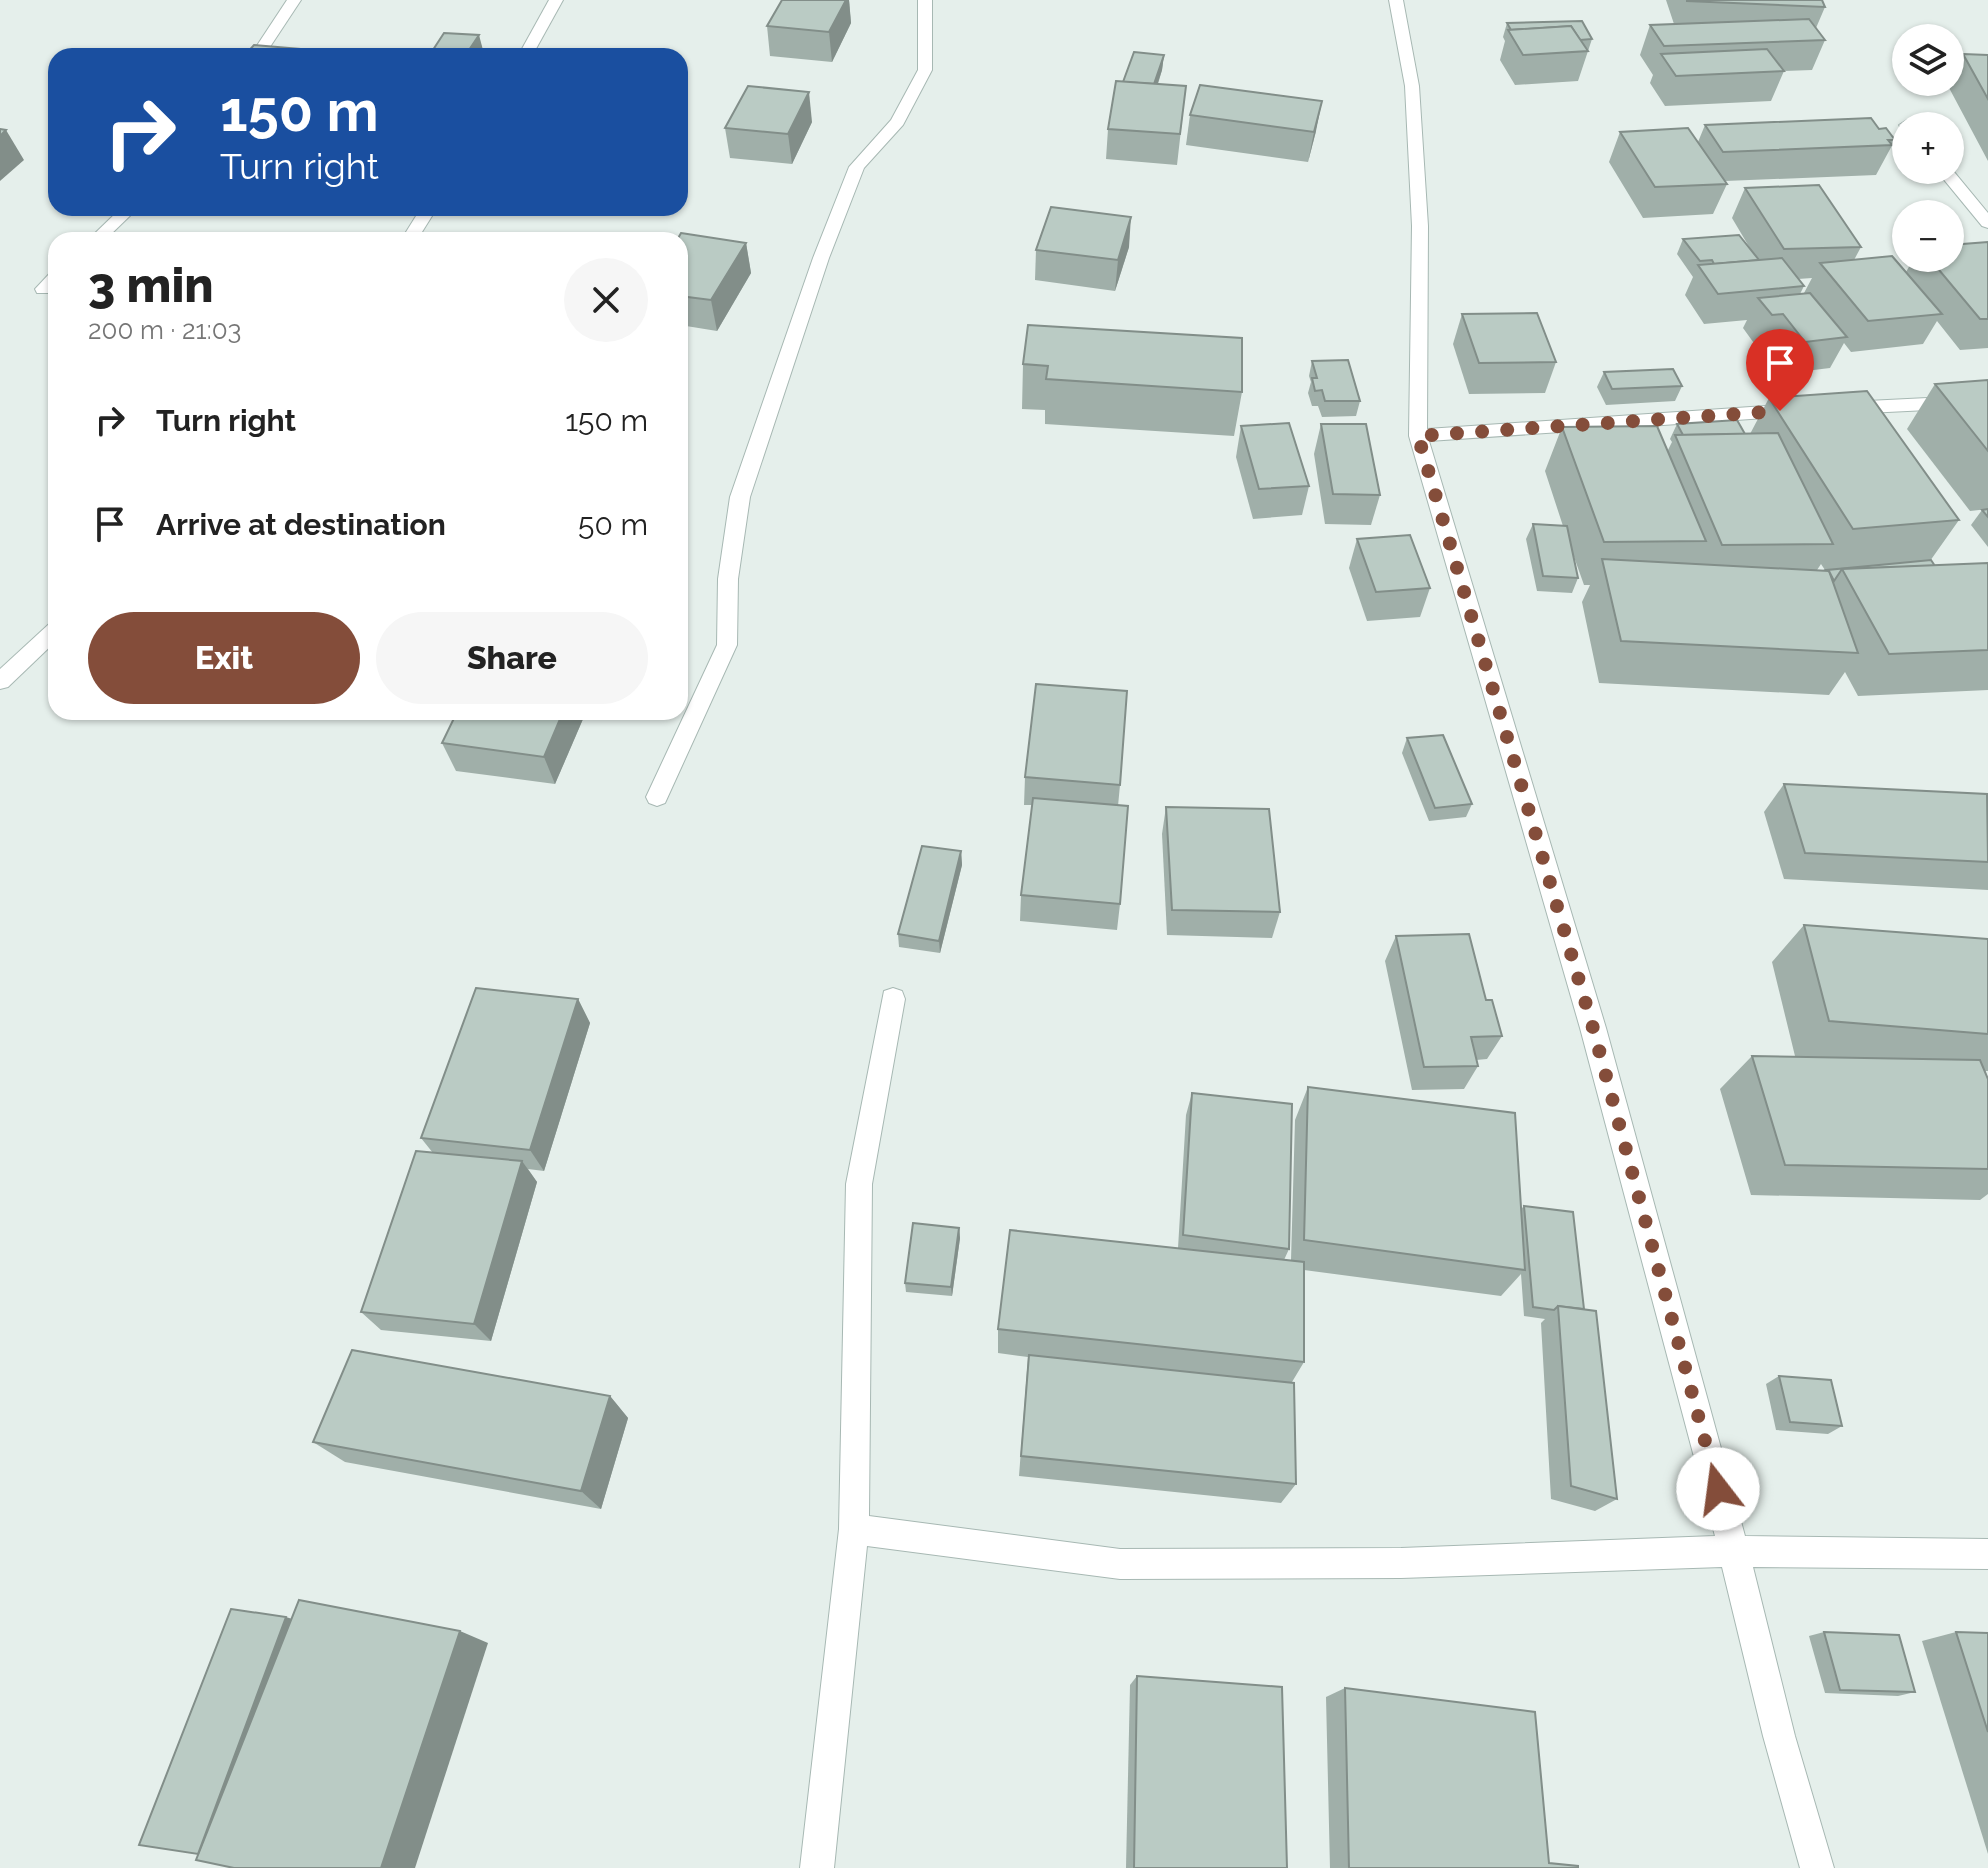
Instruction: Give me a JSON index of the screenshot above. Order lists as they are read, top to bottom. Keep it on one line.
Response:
{"page":{"map_buttons":["+","−"],"turn":["150 m","Turn right"],"heading":["3 min","200 m · 21:03"],"list":[{"name":"Turn right","value":"150 m"},{"name":"Arrive at destination","value":"50 m"}],"buttons":["Exit","Share"]}}
